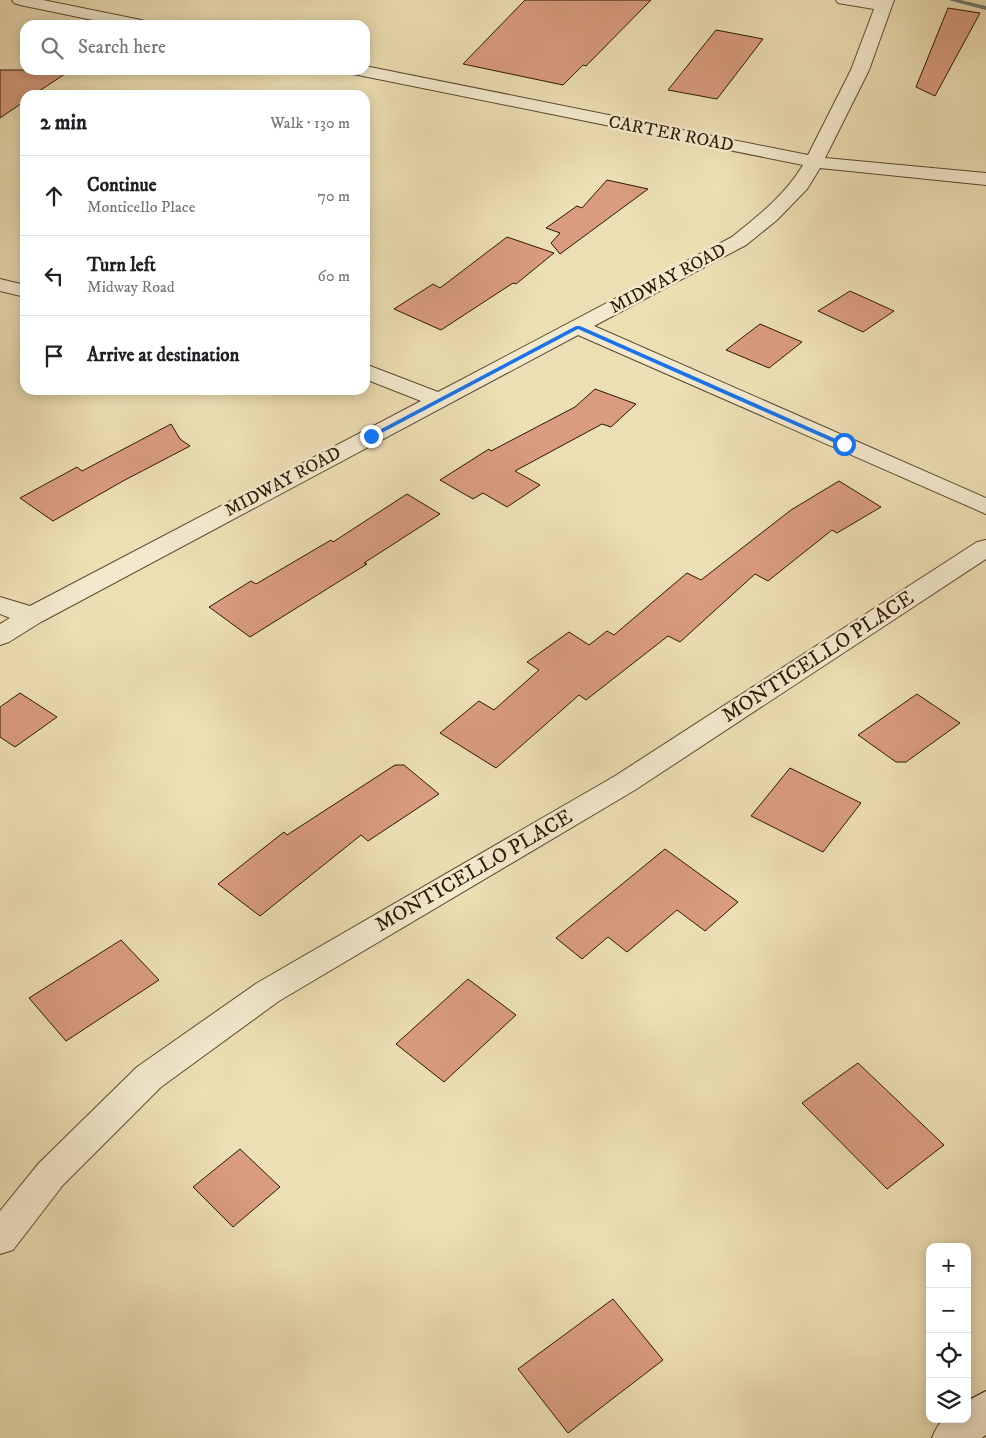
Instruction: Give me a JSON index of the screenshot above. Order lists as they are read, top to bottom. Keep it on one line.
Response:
{"streets":{"street":["CARTER ROAD","MIDWAY ROAD","MONTICELLO PLACE"]},"crossings":[["CARTER ROAD","MIDWAY ROAD"]],"page":{"search":"Search here","heading":["2 min","Walk · 130 m"],"list":[["Continue","Monticello Place","70 m"],["Turn left","Midway Road","60 m"],"Arrive at destination"],"map_buttons":["+","−"]}}
